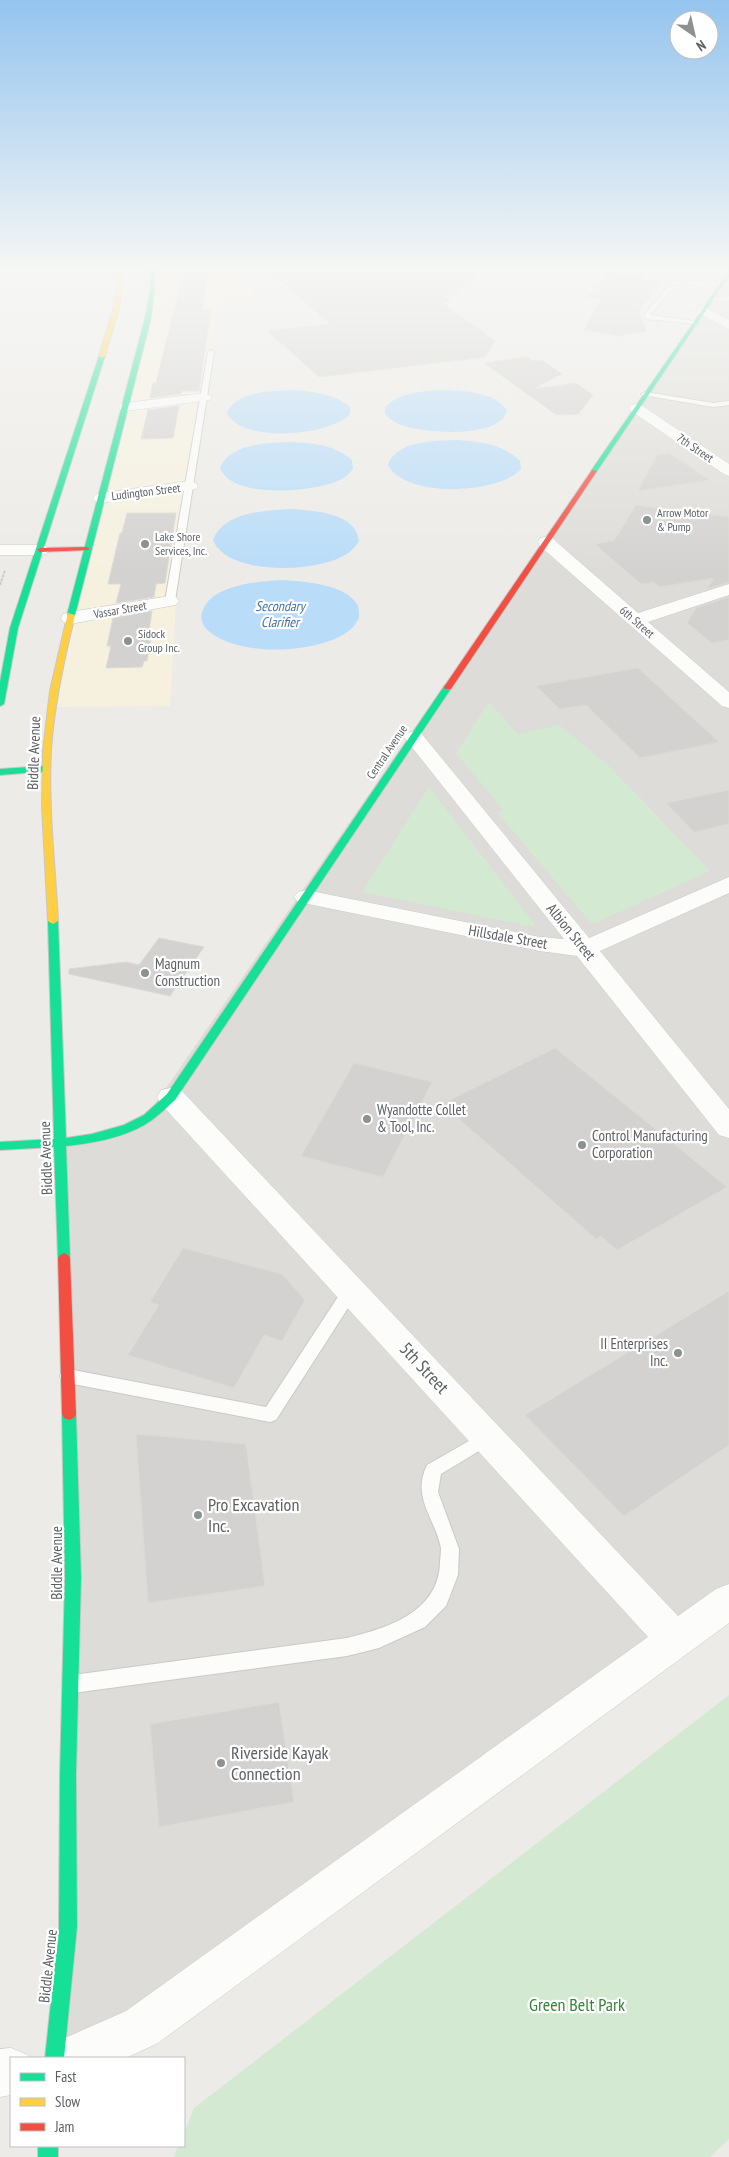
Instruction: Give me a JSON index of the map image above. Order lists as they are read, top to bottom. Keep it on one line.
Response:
{"streets":{"main road":["Central Avenue","Biddle Avenue"],"street":["7th Street","Ludington Street","Vassar Street","6th Street","Albion Street","Hillsdale Street","5th Street"]},"crossings":[["7th Street","Central Avenue"],["Ludington Street","Biddle Avenue"],["Vassar Street","Biddle Avenue"],["6th Street","Central Avenue"],["Central Avenue","Biddle Avenue"],["Central Avenue","Albion Street"],["Central Avenue","Hillsdale Street"],["Central Avenue","5th Street"],["Albion Street","Hillsdale Street"]],"water":["Secondary Clarifier"],"parks":["Green Belt Park"],"places":["Arrow Motor & Pump","Lake Shore Services, Inc.","Sidock Group Inc.","Magnum Construction","Wyandotte Collet & Tool, Inc.","Control Manufacturing Corporation","II Enterprises Inc.","Pro Excavation Inc.","Riverside Kayak Connection"],"legend":["Fast","Slow","Jam"],"north":"bottom right"}
